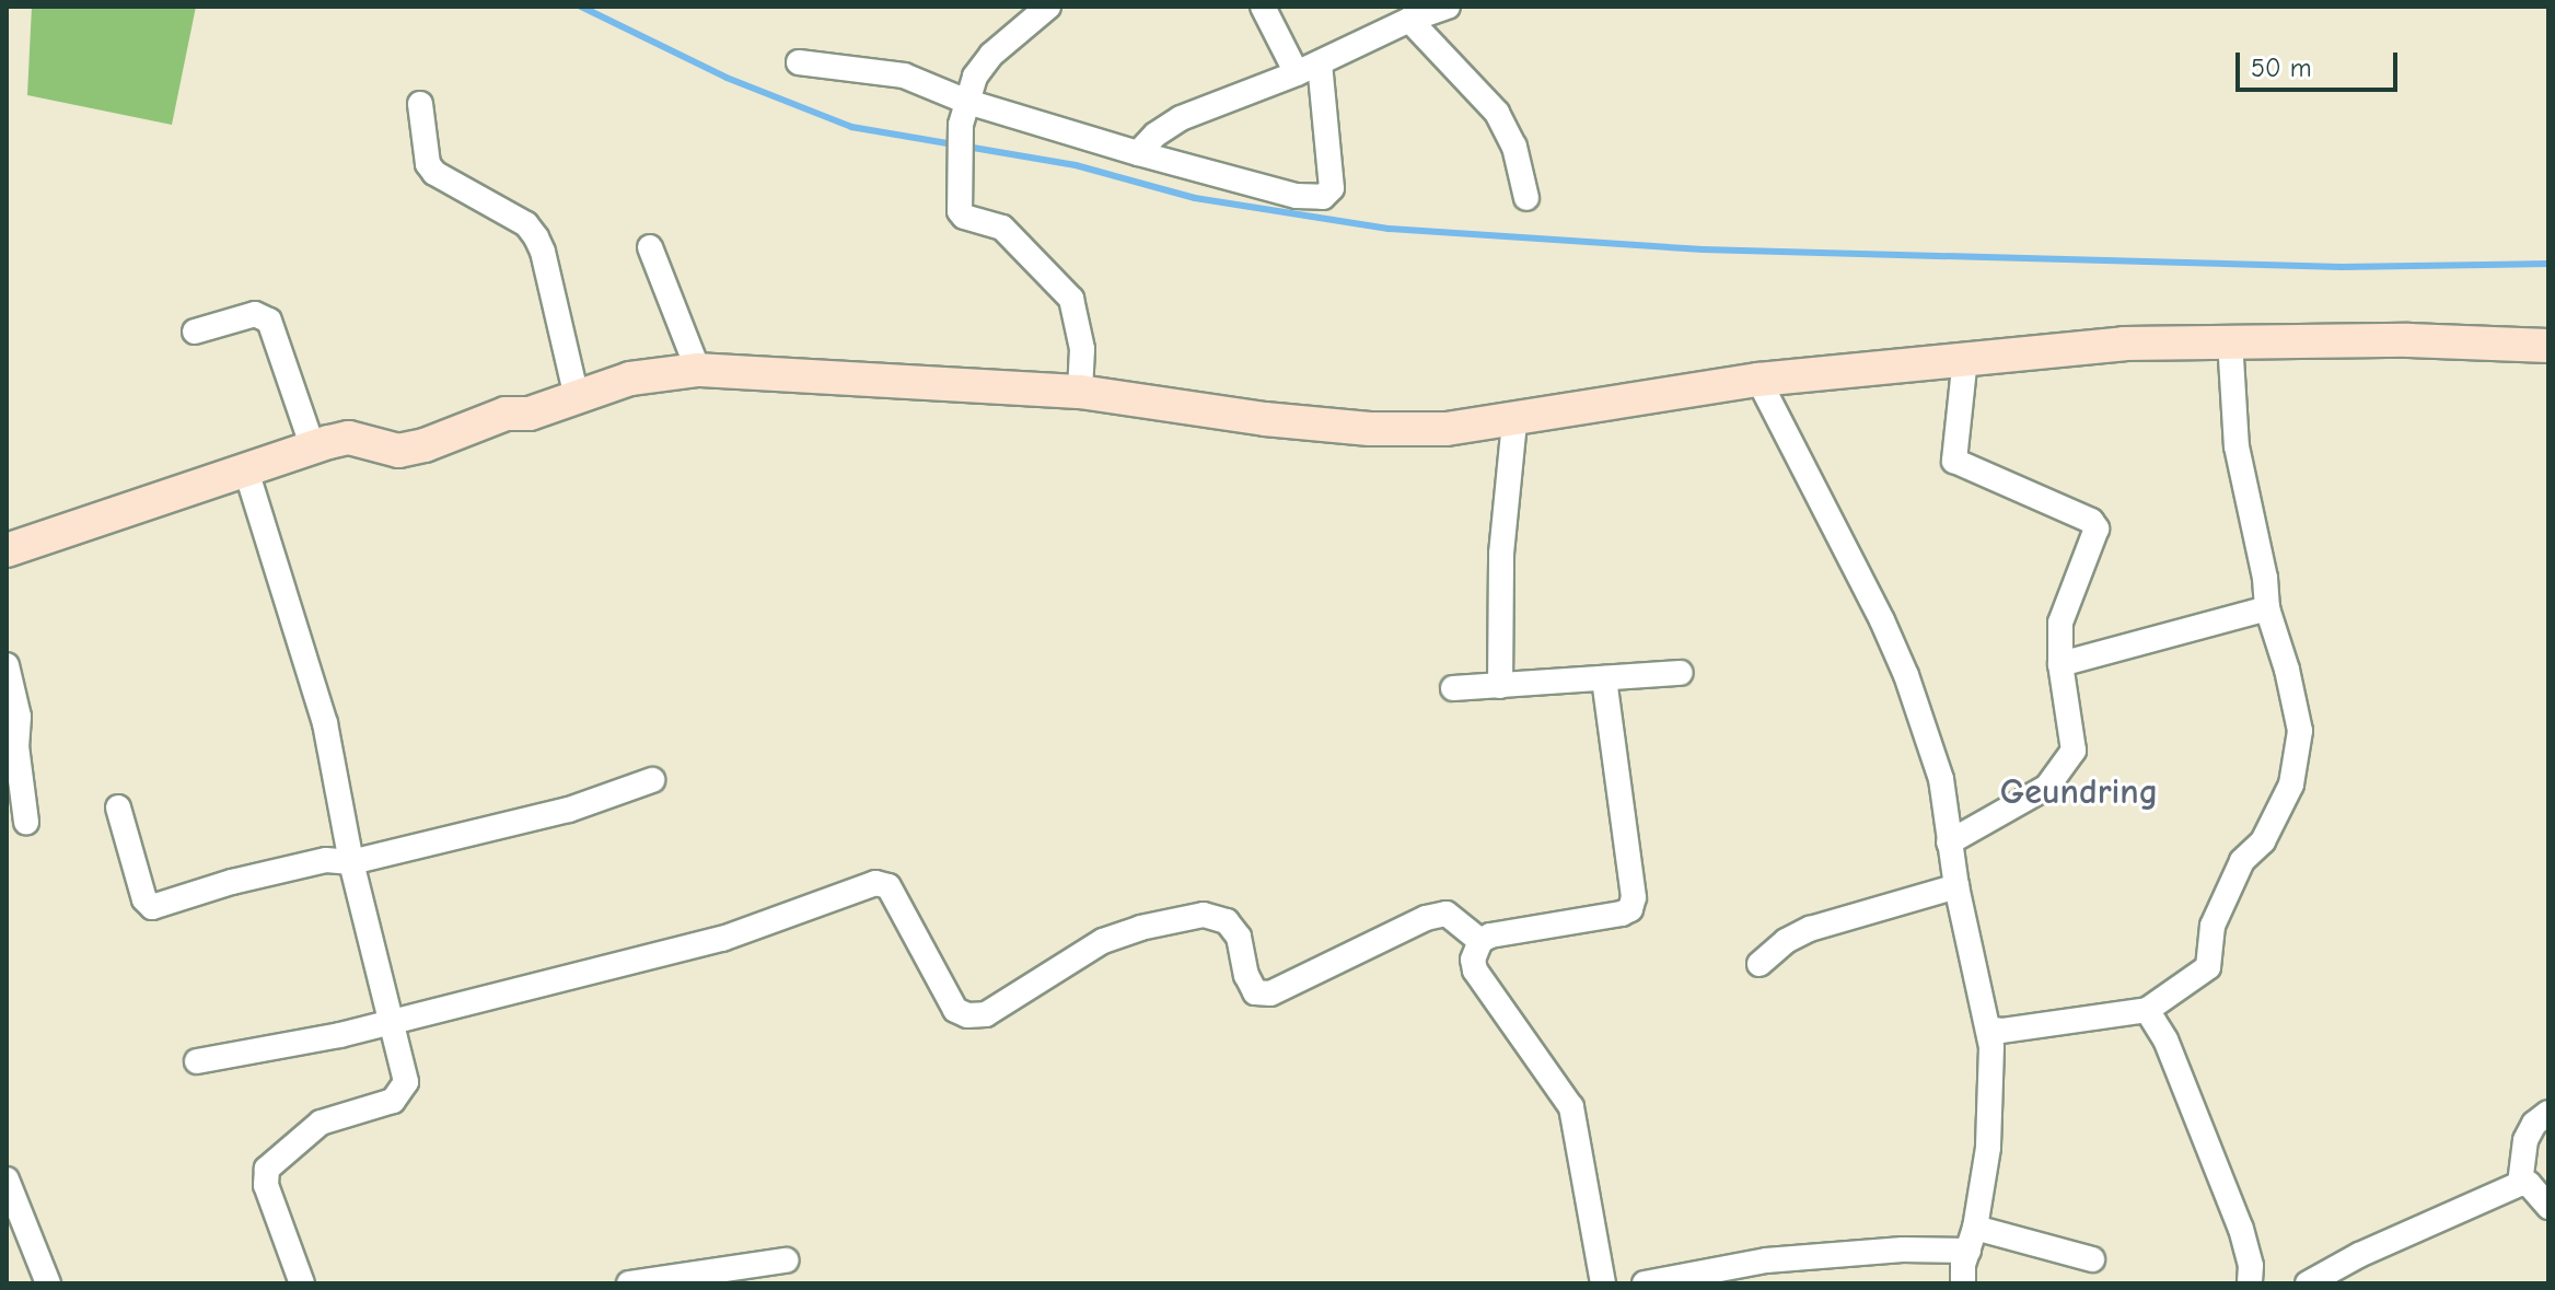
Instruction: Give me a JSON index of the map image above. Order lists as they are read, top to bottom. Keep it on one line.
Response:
{"districts":["Geundring"],"scale_bar":"50 m"}
